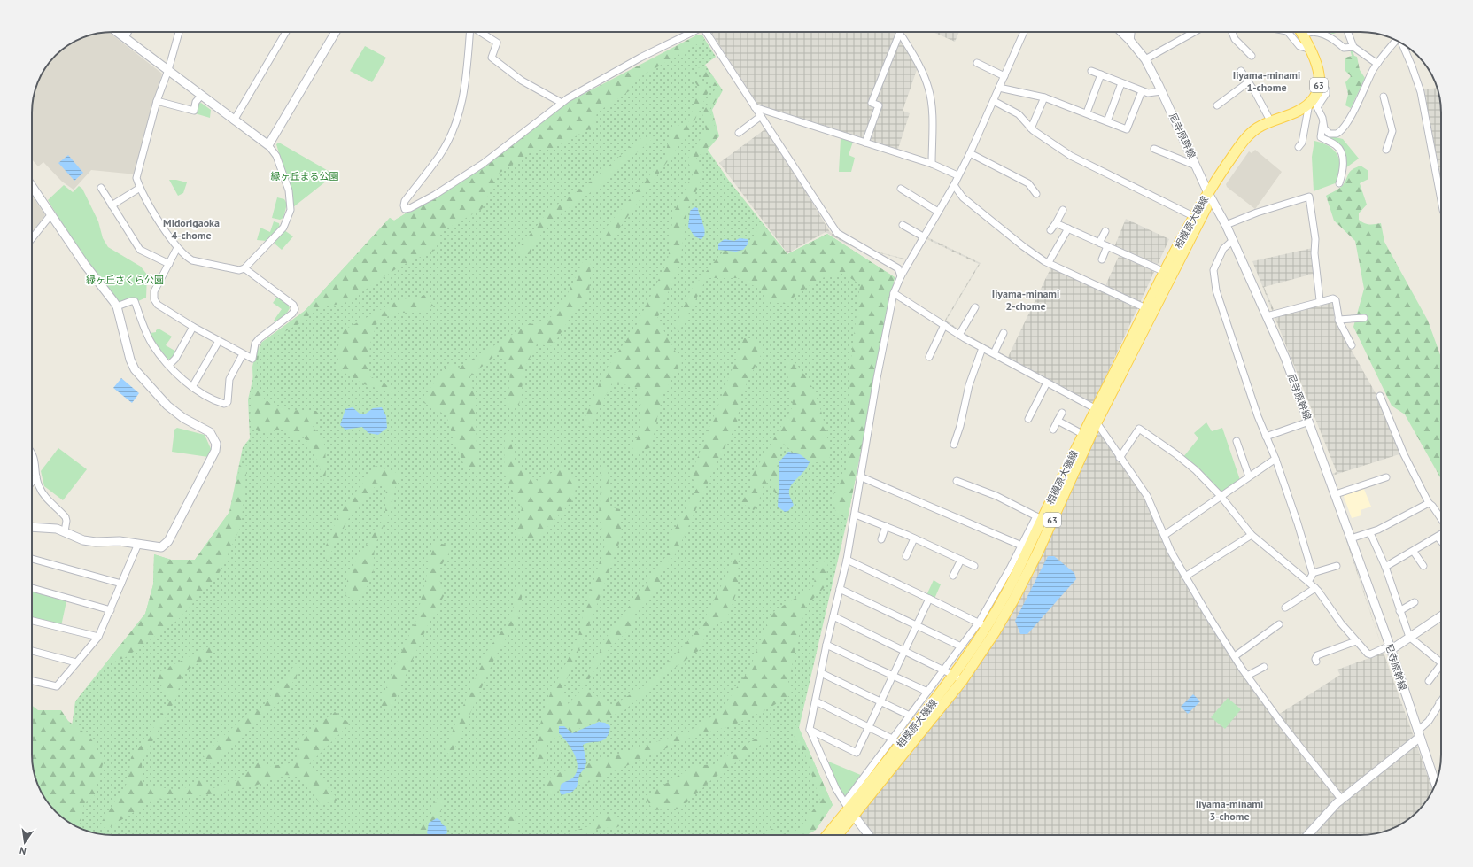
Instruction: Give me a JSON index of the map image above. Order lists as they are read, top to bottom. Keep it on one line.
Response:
{"streets":{"main road":["63","相模原大磯線"],"street":["尼寺原幹線"]},"crossings":[["尼寺原幹線","相模原大磯線"]],"districts":["Iiyama-minami 1-chome","Midorigaoka 4-chome","Iiyama-minami 2-chome","Iiyama-minami 3-chome"],"parks":["緑ヶ丘まる公園","緑ヶ丘さくら公園"],"north":"bottom"}
